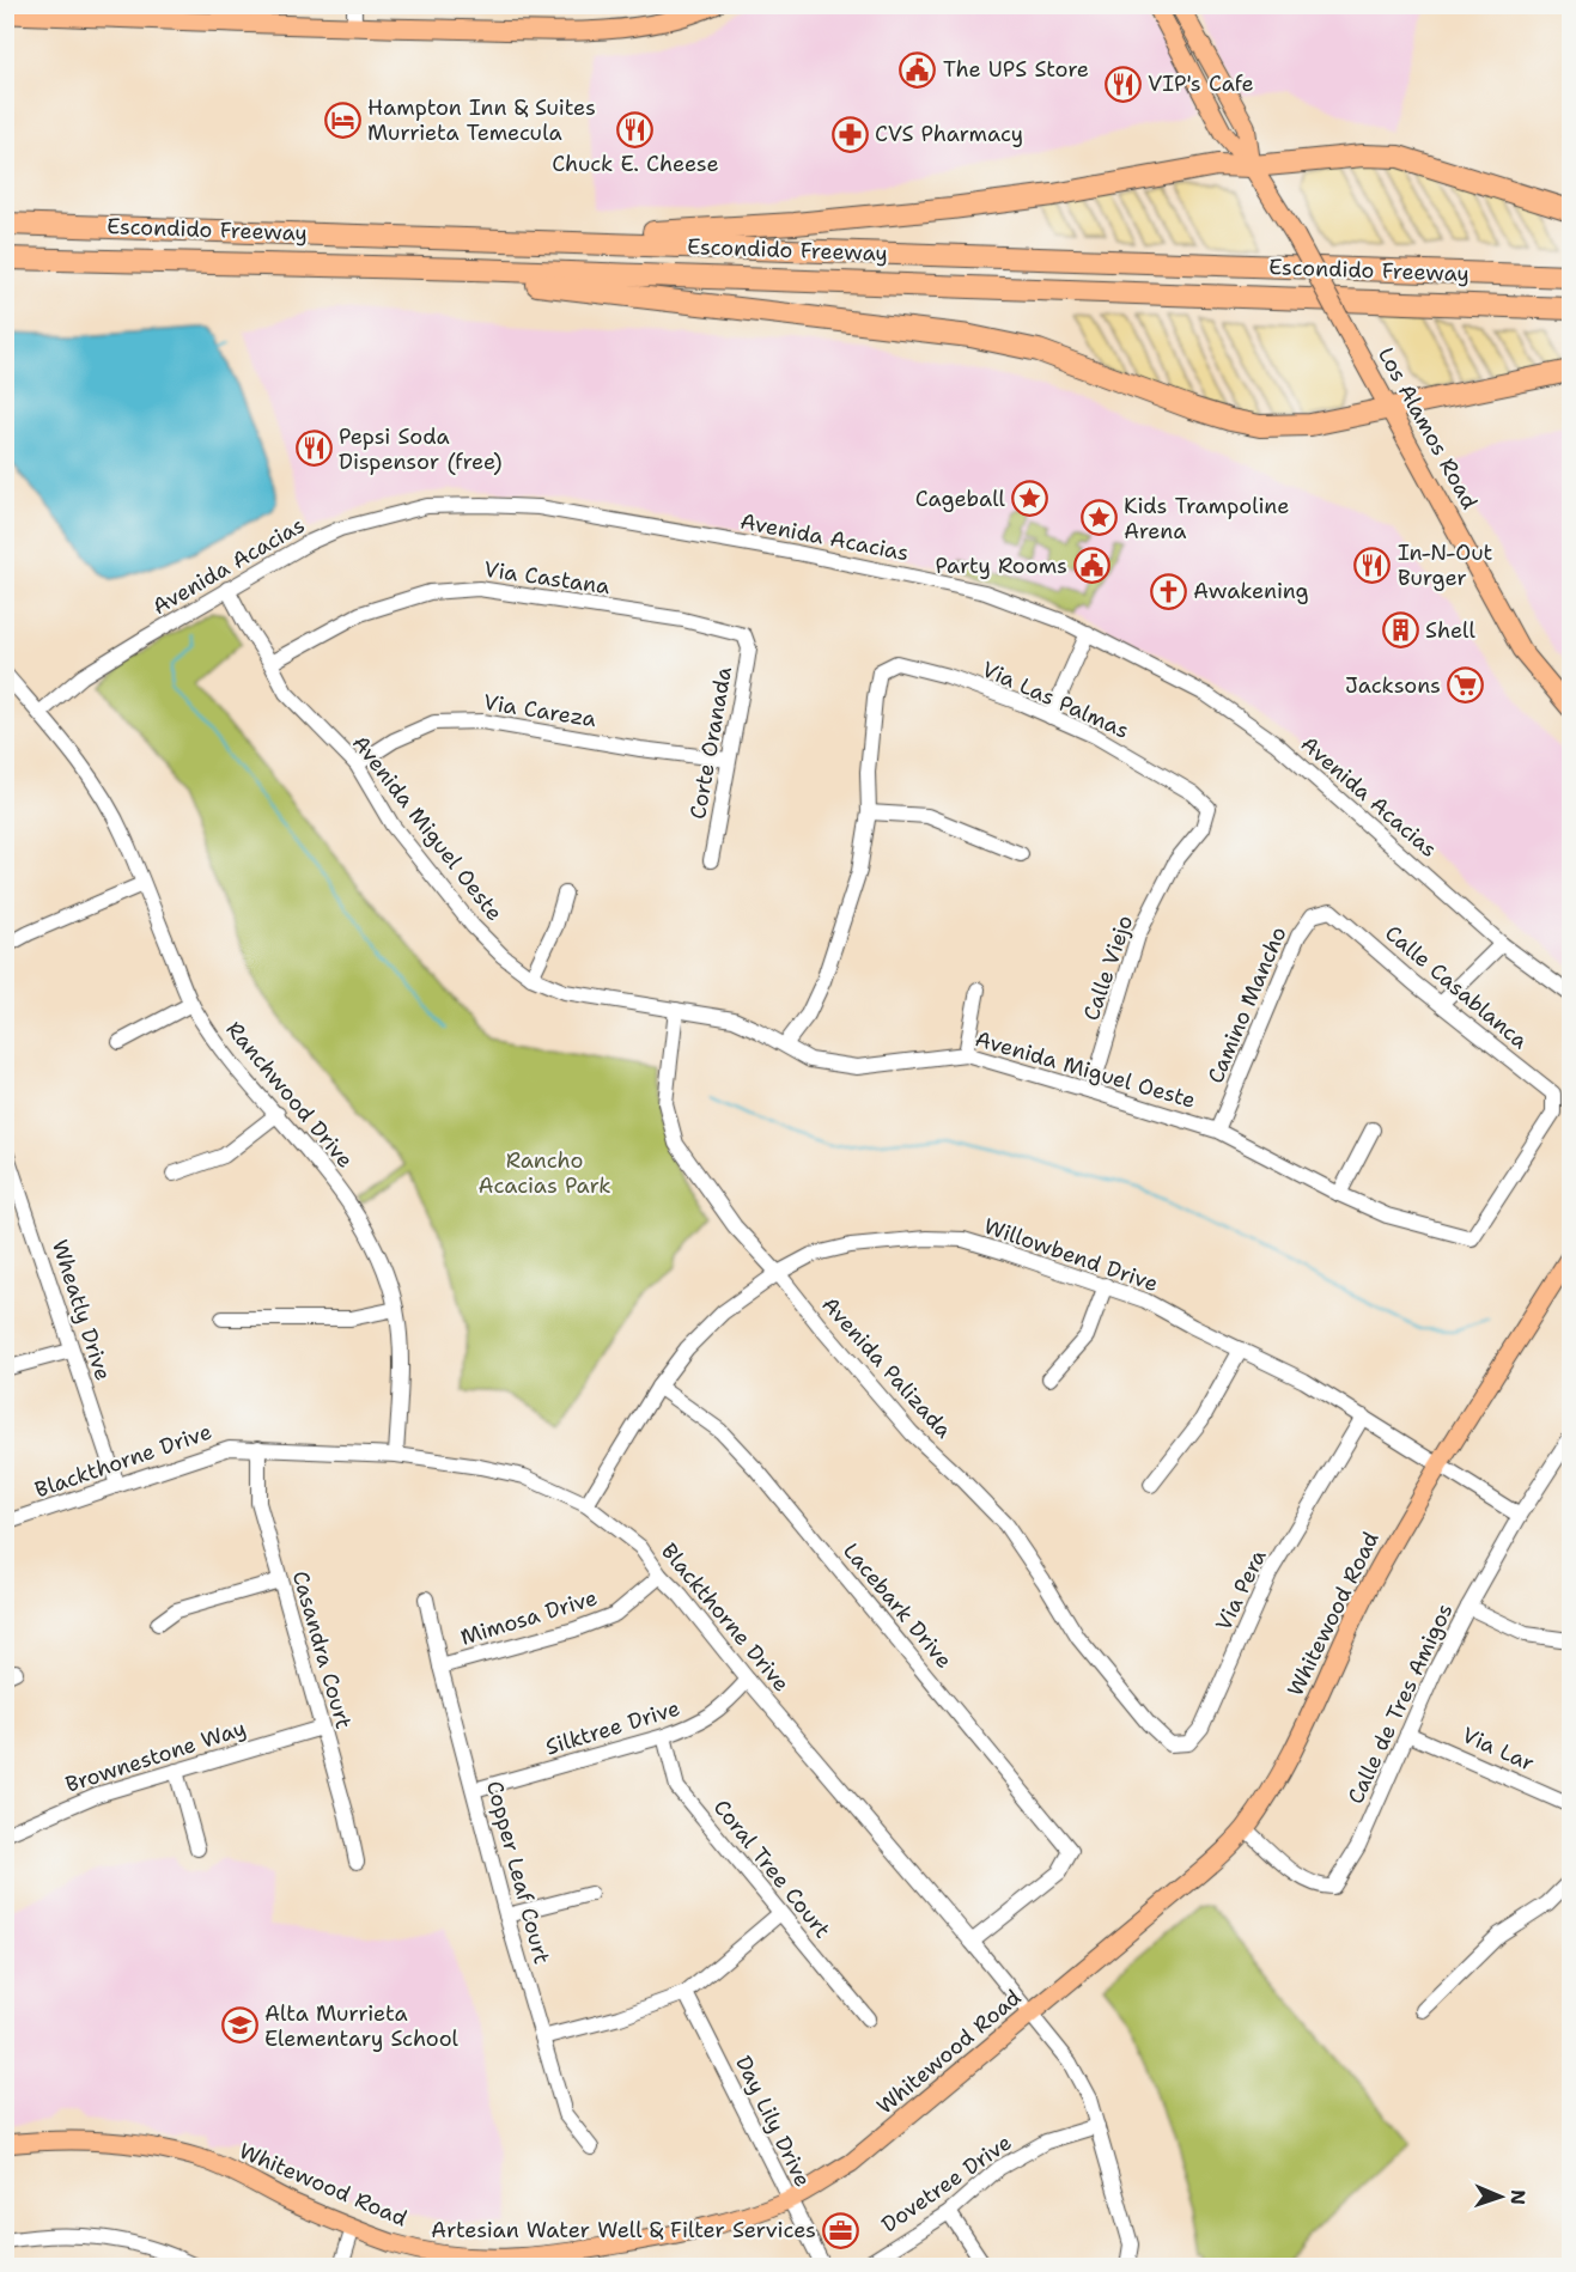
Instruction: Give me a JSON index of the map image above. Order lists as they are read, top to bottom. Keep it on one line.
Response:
{"streets":{"highway":["Escondido Freeway"],"main road":["Los Alamos Road","Whitewood Road"],"street":["Avenida Acacias","Via Castana","Via Las Palmas","Via Careza","Corte Oranada","Avenida Miguel Oeste","Calle Viejo","Calle Casablanca","Camino Mancho","Ranchwood Drive","Willowbend Drive","Wheatly Drive","Avenida Palizada","Blackthorne Drive","Via Pera","Lacebark Drive","Mimosa Drive","Casandra Court","Calle de Tres Amigos","Silktree Drive","Via Lar","Brownestone Way","Coral Tree Court","Copper Leaf Court","Day Lily Drive","Dovetree Drive"]},"crossings":[["Avenida Acacias","Avenida Miguel Oeste"],["Avenida Acacias","Ranchwood Drive"],["Via Castana","Corte Oranada"],["Via Castana","Avenida Miguel Oeste"],["Via Las Palmas","Calle Viejo"],["Via Careza","Corte Oranada"],["Via Careza","Avenida Miguel Oeste"],["Avenida Miguel Oeste","Calle Viejo"],["Avenida Miguel Oeste","Calle Casablanca"],["Avenida Miguel Oeste","Camino Mancho"],["Avenida Miguel Oeste","Avenida Palizada"],["Calle Casablanca","Camino Mancho"],["Ranchwood Drive","Blackthorne Drive"],["Willowbend Drive","Avenida Palizada"],["Willowbend Drive","Blackthorne Drive"],["Willowbend Drive","Via Pera"],["Willowbend Drive","Lacebark Drive"],["Willowbend Drive","Whitewood Road"],["Willowbend Drive","Calle de Tres Amigos"],["Wheatly Drive","Blackthorne Drive"],["Avenida Palizada","Via Pera"],["Blackthorne Drive","Lacebark Drive"],["Blackthorne Drive","Whitewood Road"],["Blackthorne Drive","Mimosa Drive"],["Blackthorne Drive","Casandra Court"],["Blackthorne Drive","Silktree Drive"],["Blackthorne Drive","Dovetree Drive"],["Whitewood Road","Calle de Tres Amigos"],["Whitewood Road","Day Lily Drive"],["Mimosa Drive","Copper Leaf Court"],["Casandra Court","Brownestone Way"],["Calle de Tres Amigos","Via Lar"],["Silktree Drive","Coral Tree Court"],["Silktree Drive","Copper Leaf Court"]],"parks":["Rancho Acacias Park"],"places":{"public building":["The UPS Store","Party Rooms"],"restaurant":["VIP's Cafe","Chuck E. Cheese","Pepsi Soda Dispensor (free)","In-N-Out Burger"],"hotel":["Hampton Inn & Suites Murrieta Temecula"],"pharmacy":["CVS Pharmacy"],"place":["Cageball","Kids Trampoline Arena"],"church":["Awakening"],"building":["Shell"],"supermarket":["Jacksons"],"school or university":["Alta Murrieta Elementary School"],"office":["Artesian Water Well & Filter Services"]},"north":"right"}
